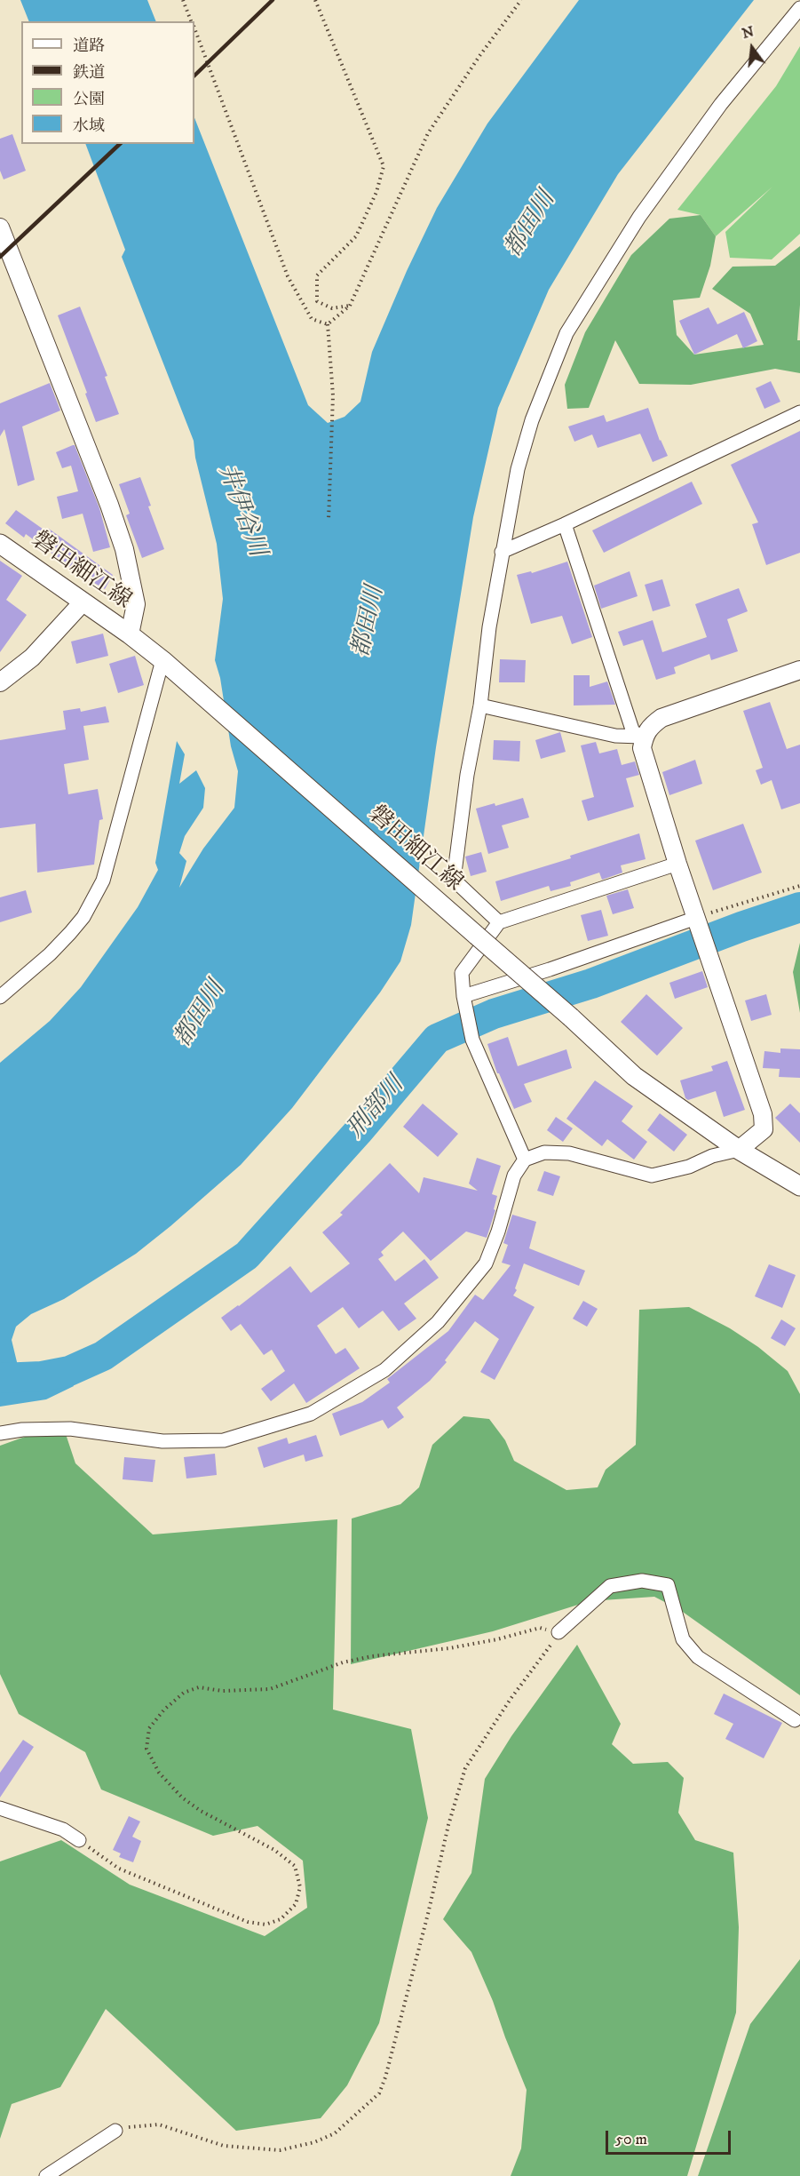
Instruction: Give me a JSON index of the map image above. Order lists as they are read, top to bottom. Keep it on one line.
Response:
{"streets":{"main road":["磐田細江線"]},"water":["都田川","井伊谷川","刑部川"],"legend":["道路","鉄道","公園","水域"],"scale_bar":"50 m","north":"top"}
